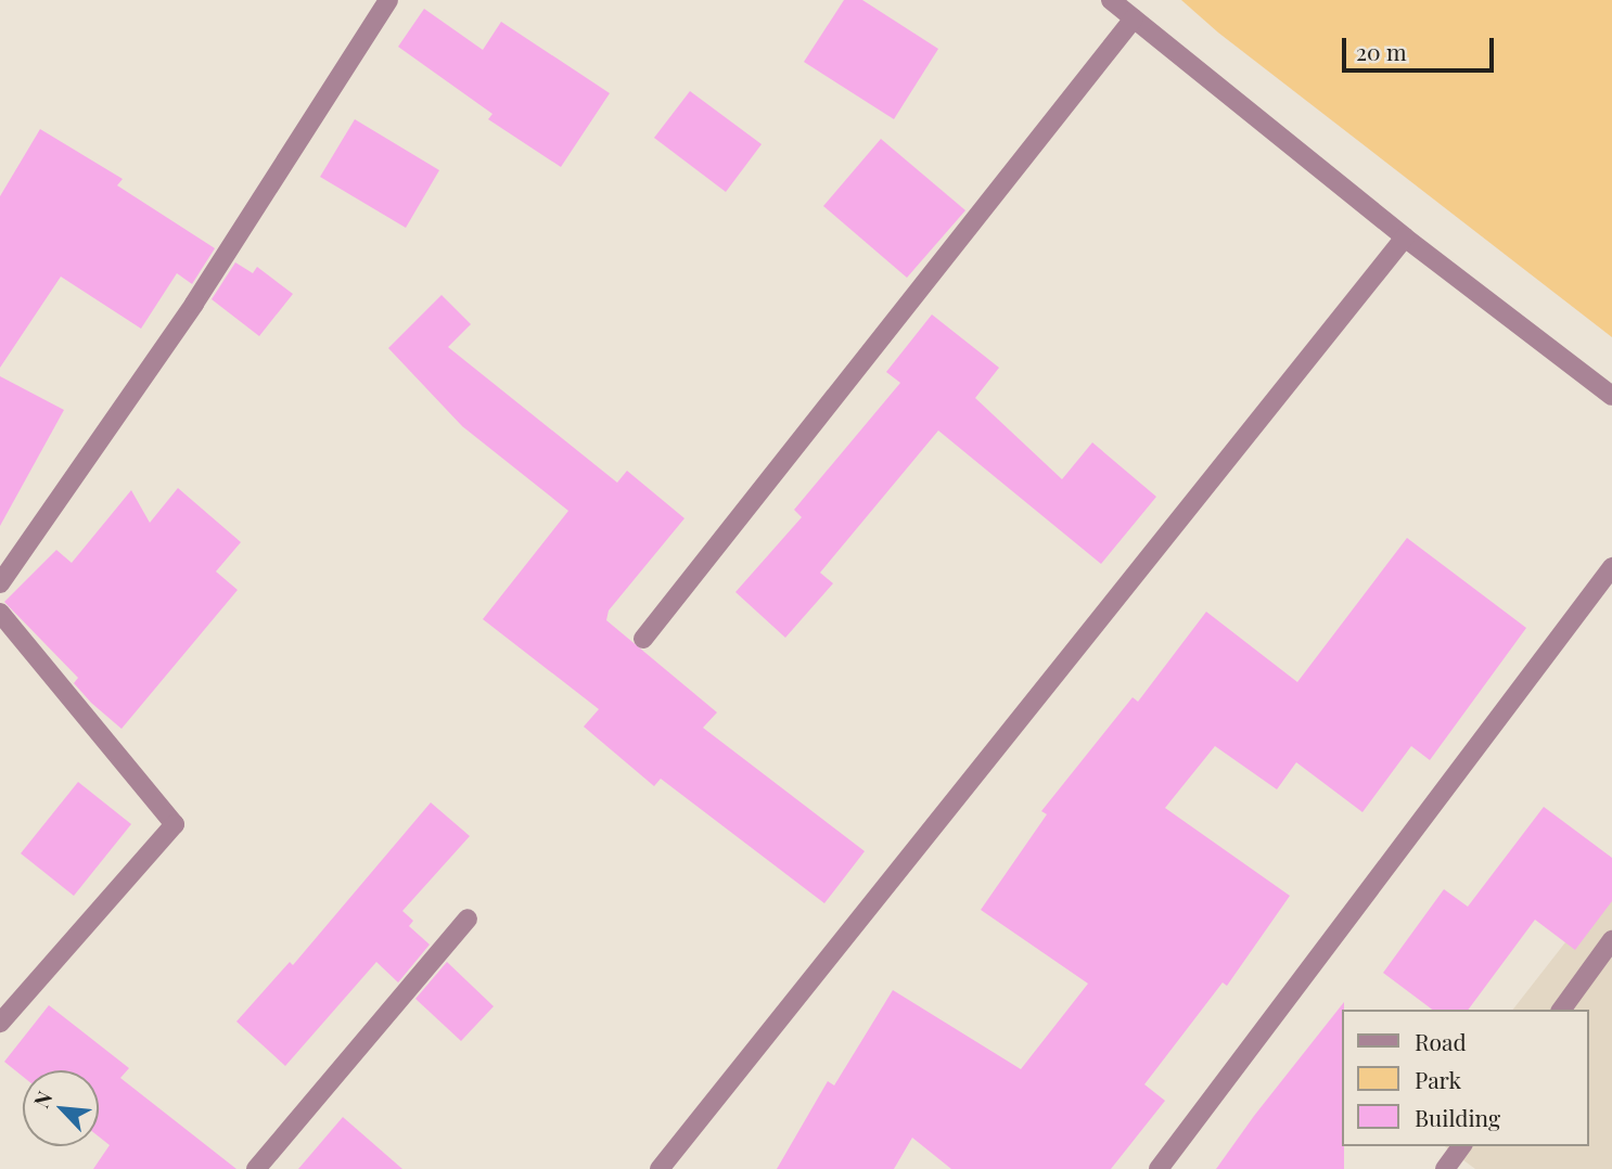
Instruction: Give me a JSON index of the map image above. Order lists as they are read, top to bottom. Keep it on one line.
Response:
{"legend":["Road","Park","Building"],"scale_bar":"20 m","north":"top left"}
